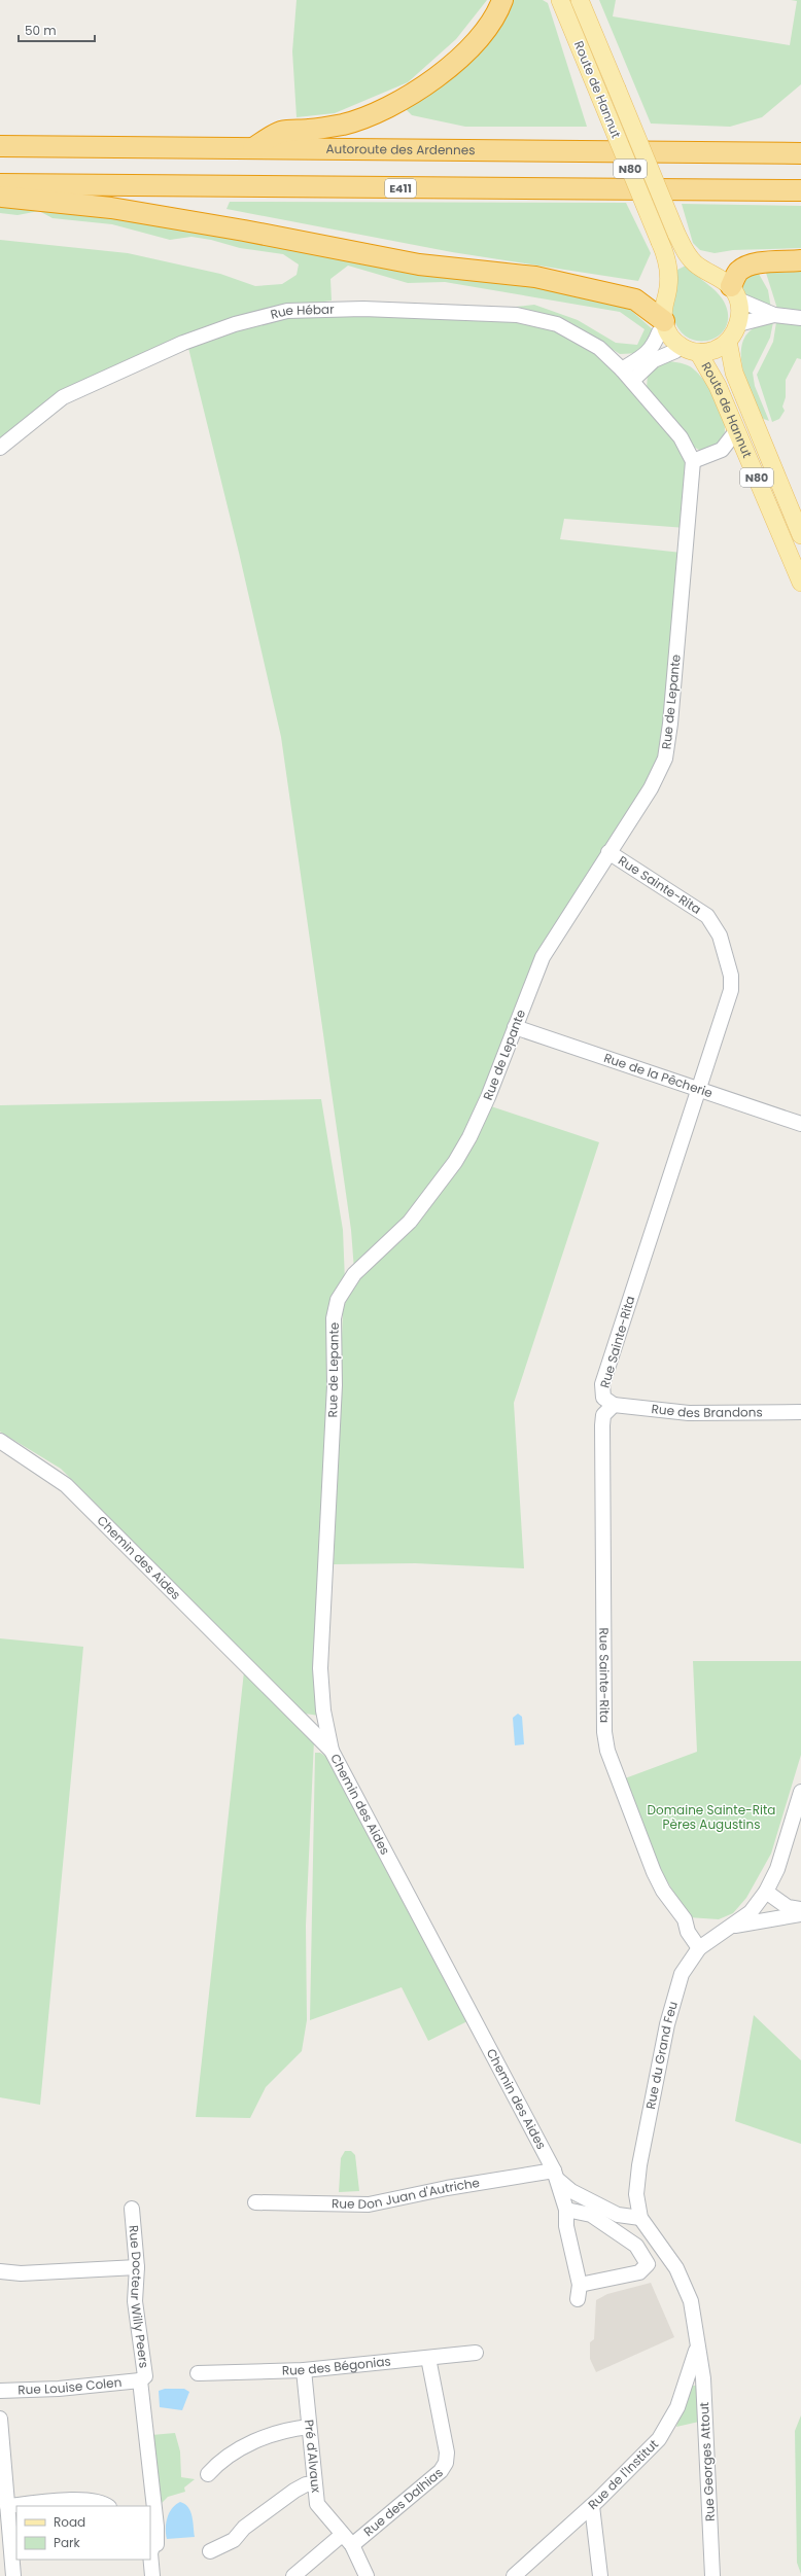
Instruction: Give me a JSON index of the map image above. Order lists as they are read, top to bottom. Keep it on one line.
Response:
{"streets":{"highway":["Autoroute des Ardennes","E411"],"main road":["Route de Hannut","N80"],"street":["Rue Hébar","Rue de Lepante","Rue Sainte-Rita","Rue de la Pêcherie","Rue des Brandons","Chemin des Aides","Rue du Grand Feu","Rue Don Juan d'Autriche","Rue Docteur Willy Peers","Rue des Bégonias","Rue Louise Colen","Pré d'Alvaux","Rue Georges Attout","Rue de l'Institut","Rue des Dalhias"]},"crossings":[["Rue de Lepante","Rue Sainte-Rita"],["Rue de Lepante","Rue de la Pêcherie"],["Rue de Lepante","Chemin des Aides"],["Rue Sainte-Rita","Rue de la Pêcherie"],["Rue Sainte-Rita","Rue des Brandons"],["Rue Sainte-Rita","Rue du Grand Feu"],["Chemin des Aides","Rue du Grand Feu"],["Chemin des Aides","Rue Don Juan d'Autriche"],["Rue du Grand Feu","Rue Georges Attout"],["Rue du Grand Feu","Rue de l'Institut"],["Rue Docteur Willy Peers","Rue Louise Colen"],["Rue des Bégonias","Pré d'Alvaux"],["Rue des Bégonias","Rue des Dalhias"],["Pré d'Alvaux","Rue des Dalhias"],["Rue Georges Attout","Rue de l'Institut"]],"parks":["Domaine Sainte-Rita Pères Augustins"],"legend":["Road","Park"],"scale_bar":"50 m"}
